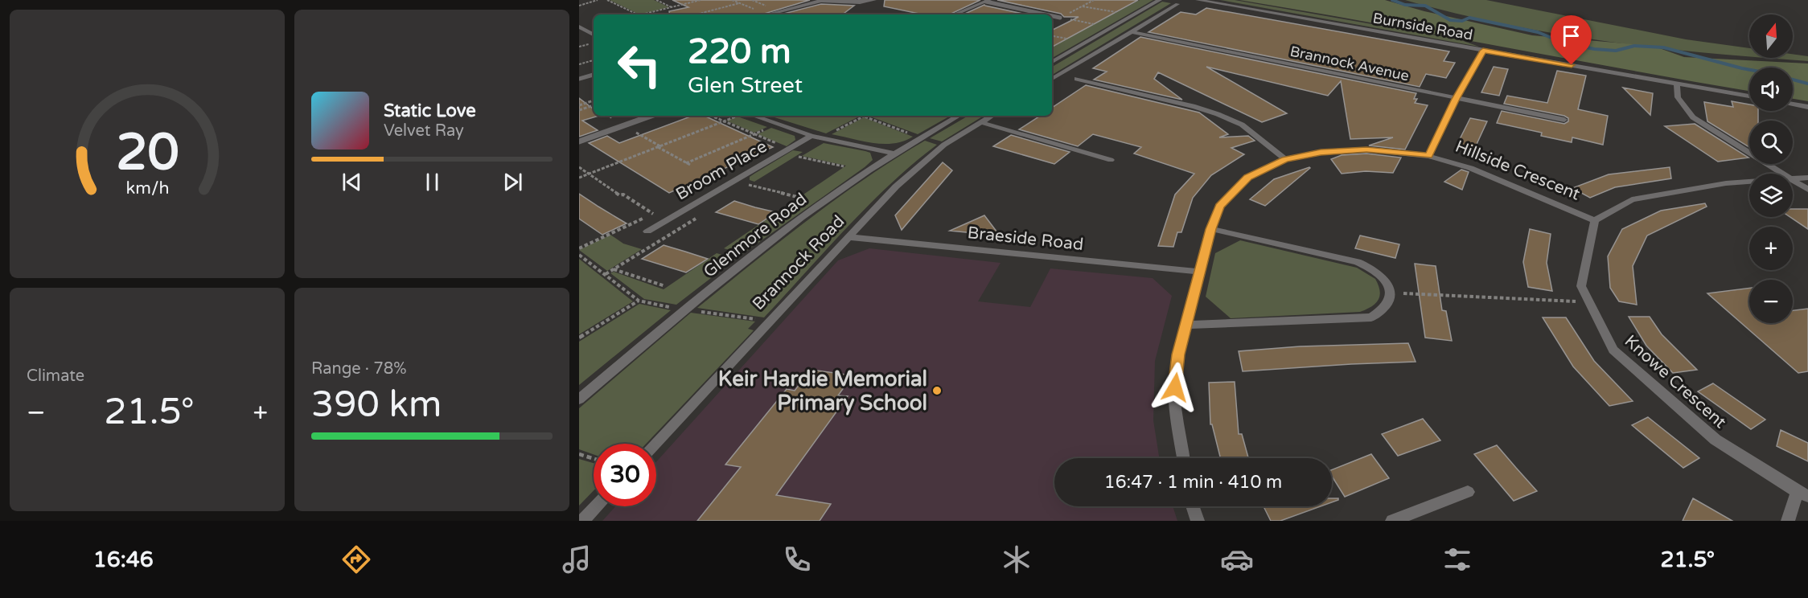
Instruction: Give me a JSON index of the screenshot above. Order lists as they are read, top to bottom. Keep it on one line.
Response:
{"streets":{"street":["Burnside Road","Brannock Avenue","Broom Place","Hillside Crescent","Glenmore Road","Braeside Road","Brannock Road","Knowe Crescent"]},"crossings":[["Hillside Crescent","Braeside Road"],["Hillside Crescent","Knowe Crescent"],["Braeside Road","Brannock Road"]],"places":["Keir Hardie Memorial Primary School"],"north":"top","page":{"map_buttons":["+","−"],"turn":["220 m","Glen Street"],"song":["Static Love","Velvet Ray"],"tile":["Climate",["Range · 78%","390 km"]],"heat":["−","21.5°","+"],"limit":"30","trip":"16:47 · 1 min · 410 m","tabs":["16:46","21.5°"],"gauge":["20","km/h"]}}
